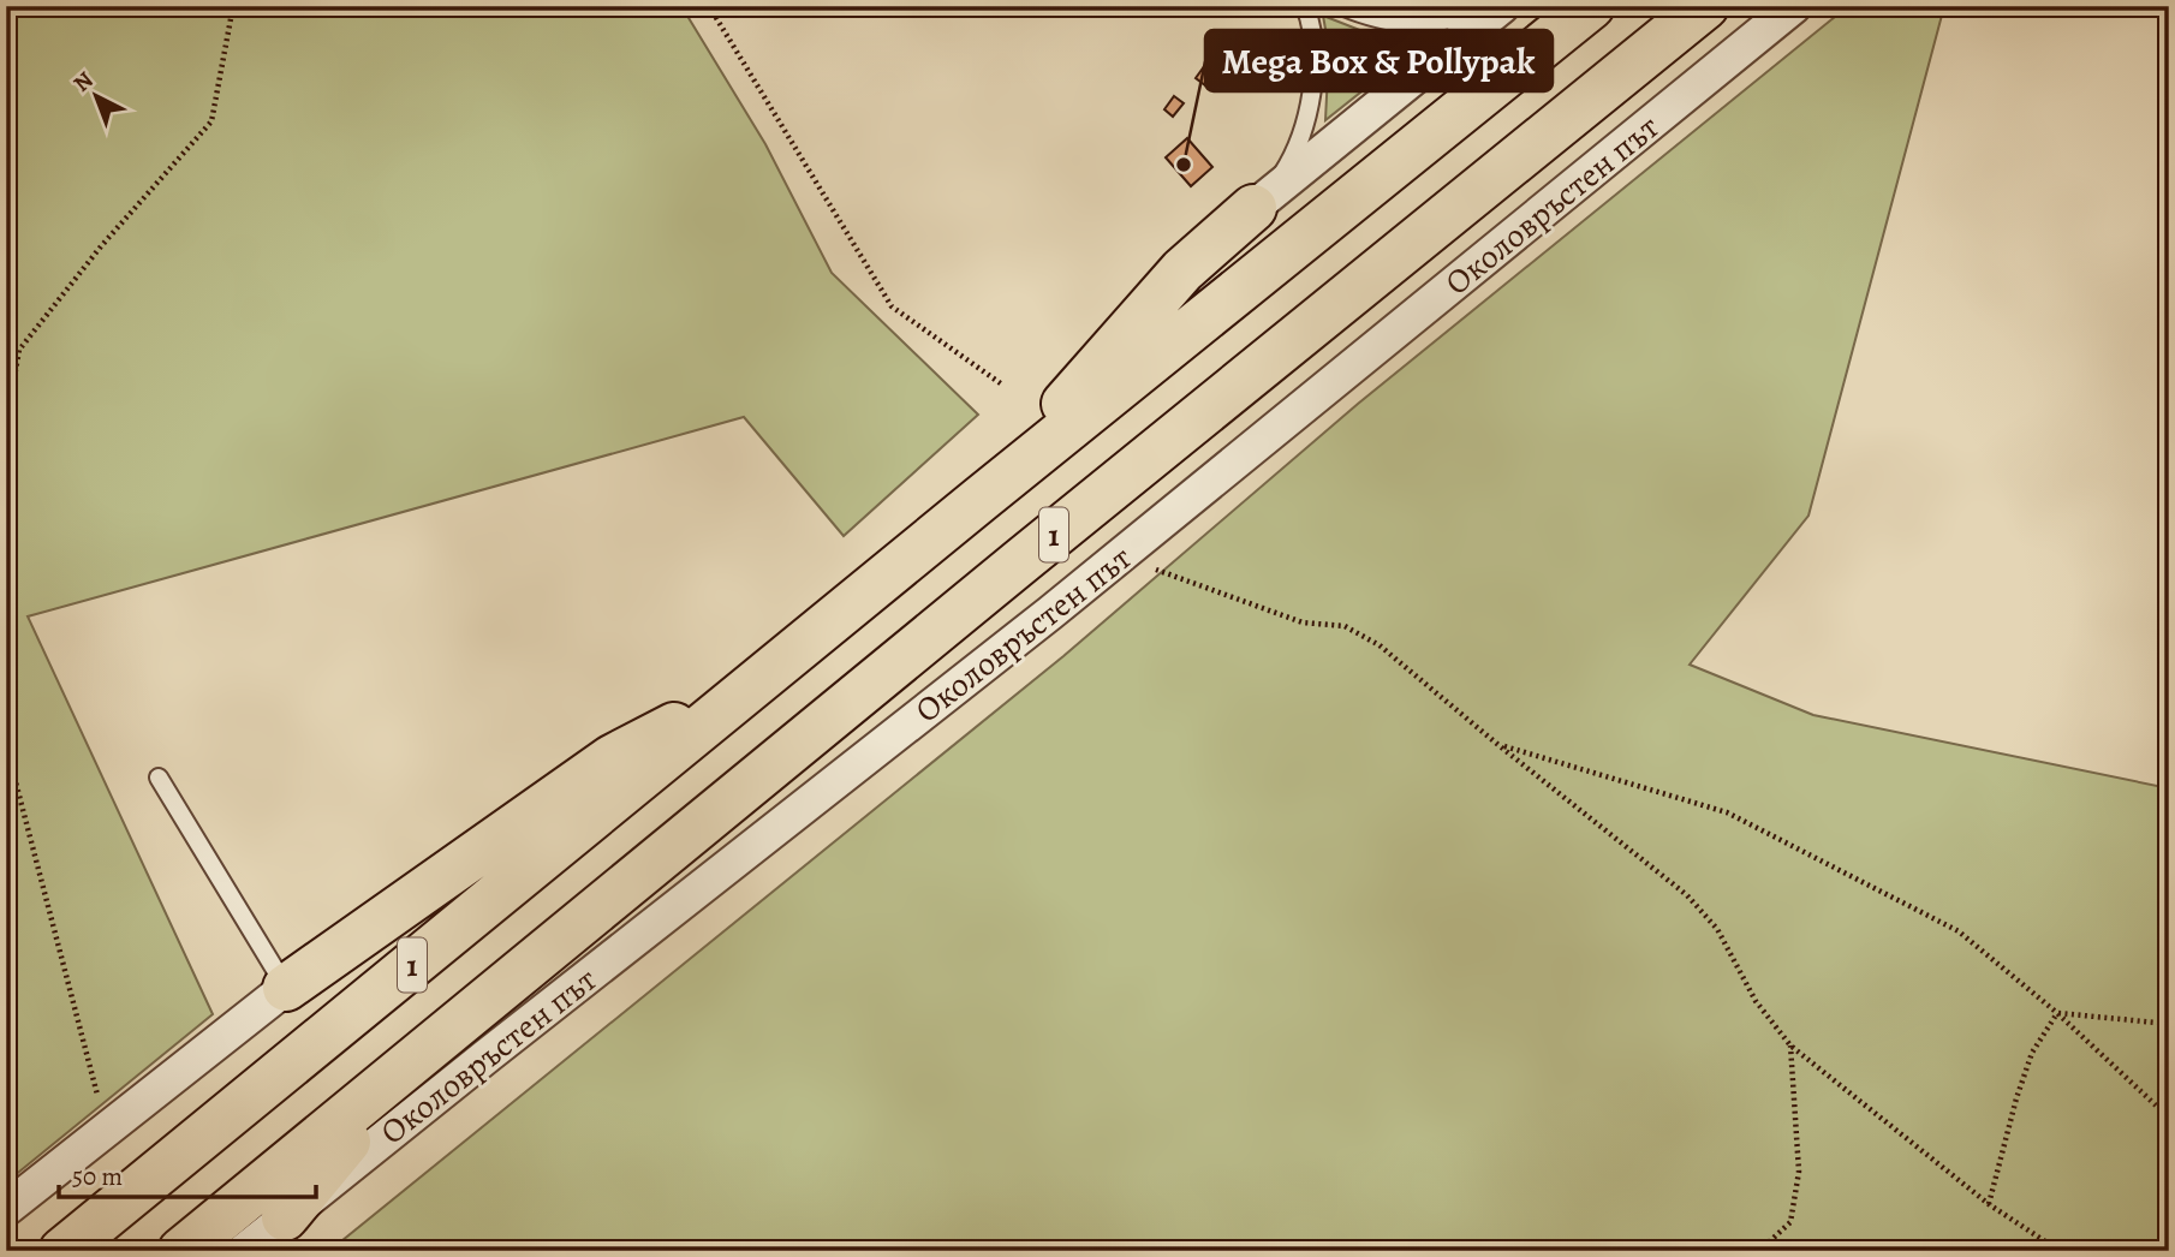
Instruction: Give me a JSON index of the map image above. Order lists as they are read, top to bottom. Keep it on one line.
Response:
{"streets":{"highway":["Околовръстен път","1"]},"places":["Mega Box & Pollypak"],"scale_bar":"50 m","north":"top left"}
